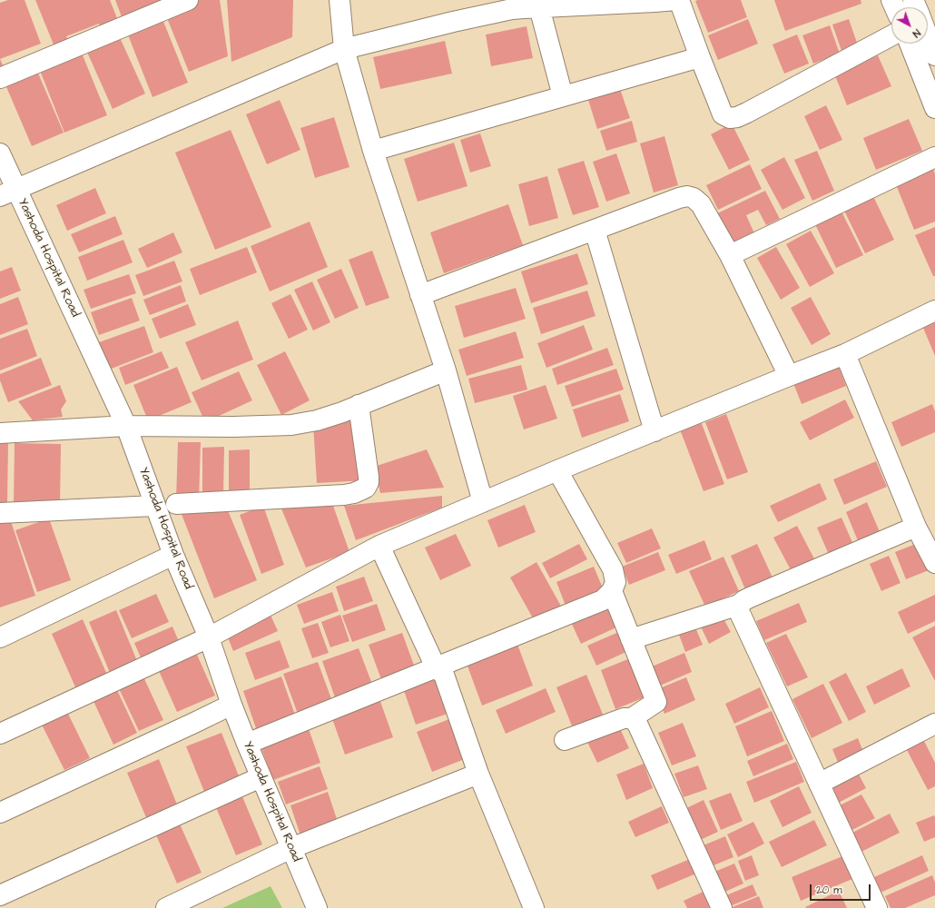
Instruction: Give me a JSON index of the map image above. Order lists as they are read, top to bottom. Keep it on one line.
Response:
{"streets":{"street":["Yashoda Hospital Road"]},"scale_bar":"20 m","north":"bottom right"}
